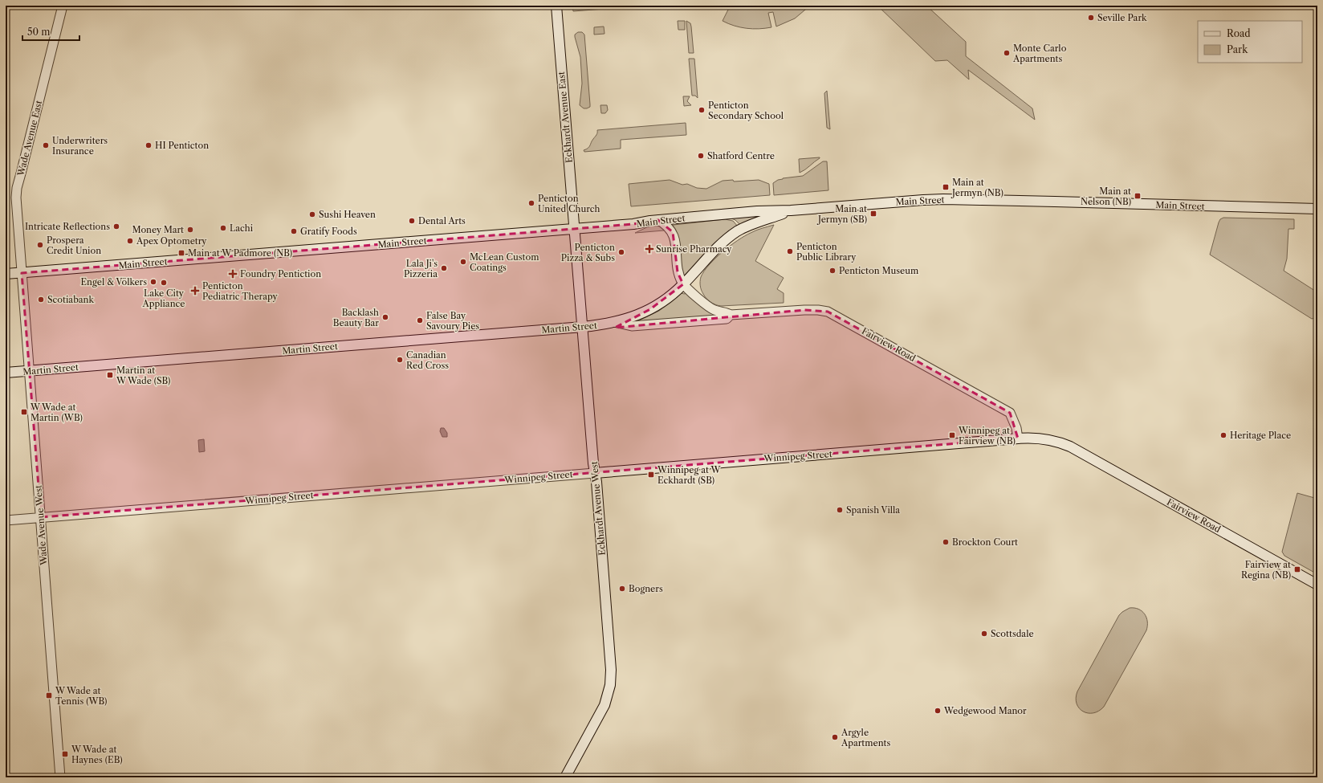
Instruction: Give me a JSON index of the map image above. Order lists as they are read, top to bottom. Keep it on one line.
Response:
{"streets":{"main road":["Eckhardt Avenue East","Main Street","Martin Street","Fairview Road","Winnipeg Street","Eckhardt Avenue West"],"street":["Wade Avenue East","Wade Avenue West"]},"crossings":[["Eckhardt Avenue East","Main Street"],["Eckhardt Avenue East","Eckhardt Avenue West"],["Wade Avenue East","Main Street"],["Wade Avenue East","Wade Avenue West"],["Main Street","Martin Street"],["Main Street","Eckhardt Avenue West"],["Main Street","Wade Avenue West"],["Martin Street","Fairview Road"],["Martin Street","Eckhardt Avenue West"],["Martin Street","Wade Avenue West"],["Fairview Road","Winnipeg Street"],["Winnipeg Street","Eckhardt Avenue West"],["Winnipeg Street","Wade Avenue West"]],"places":{"other":["Seville Park","Monte Carlo Apartments","Penticton Secondary School","Underwriters Insurance","HI Penticton","Shatford Centre","Penticton United Church","Sushi Heaven","Dental Arts","Intricate Reflections","Lachi","Money Mart","Gratify Foods","Apex Optometry","Prospera Credit Union","Penticton Public Library","Penticton Pizza & Subs","McLean Custom Coatings","Lala Ji's Pizzeria","Penticton Museum","Engel & Völkers","Lake City Appliance","Scotiabank","Backlash Beauty Bar","False Bay Savoury Pies","Canadian Red Cross","Heritage Place","Spanish Villa","Brockton Court","Bogners","Scottsdale","Wedgewood Manor","Argyle Apartments"],"transit":["Main at Jermyn (NB)","Main at Nelson (NB)","Main at Jermyn (SB)","Main at W Padmore (NB)","Martin at W Wade (SB)","W Wade at Martin (WB)","Winnipeg at Fairview (NB)","Winnipeg at W Eckhardt (SB)","Fairview at Regina (NB)","W Wade at Tennis (WB)","W Wade at Haynes (EB)"],"health":["Sunrise Pharmacy","Foundry Pentiction","Penticton Pediatric Therapy"]},"legend":["Road","Park"],"scale_bar":"50 m"}
